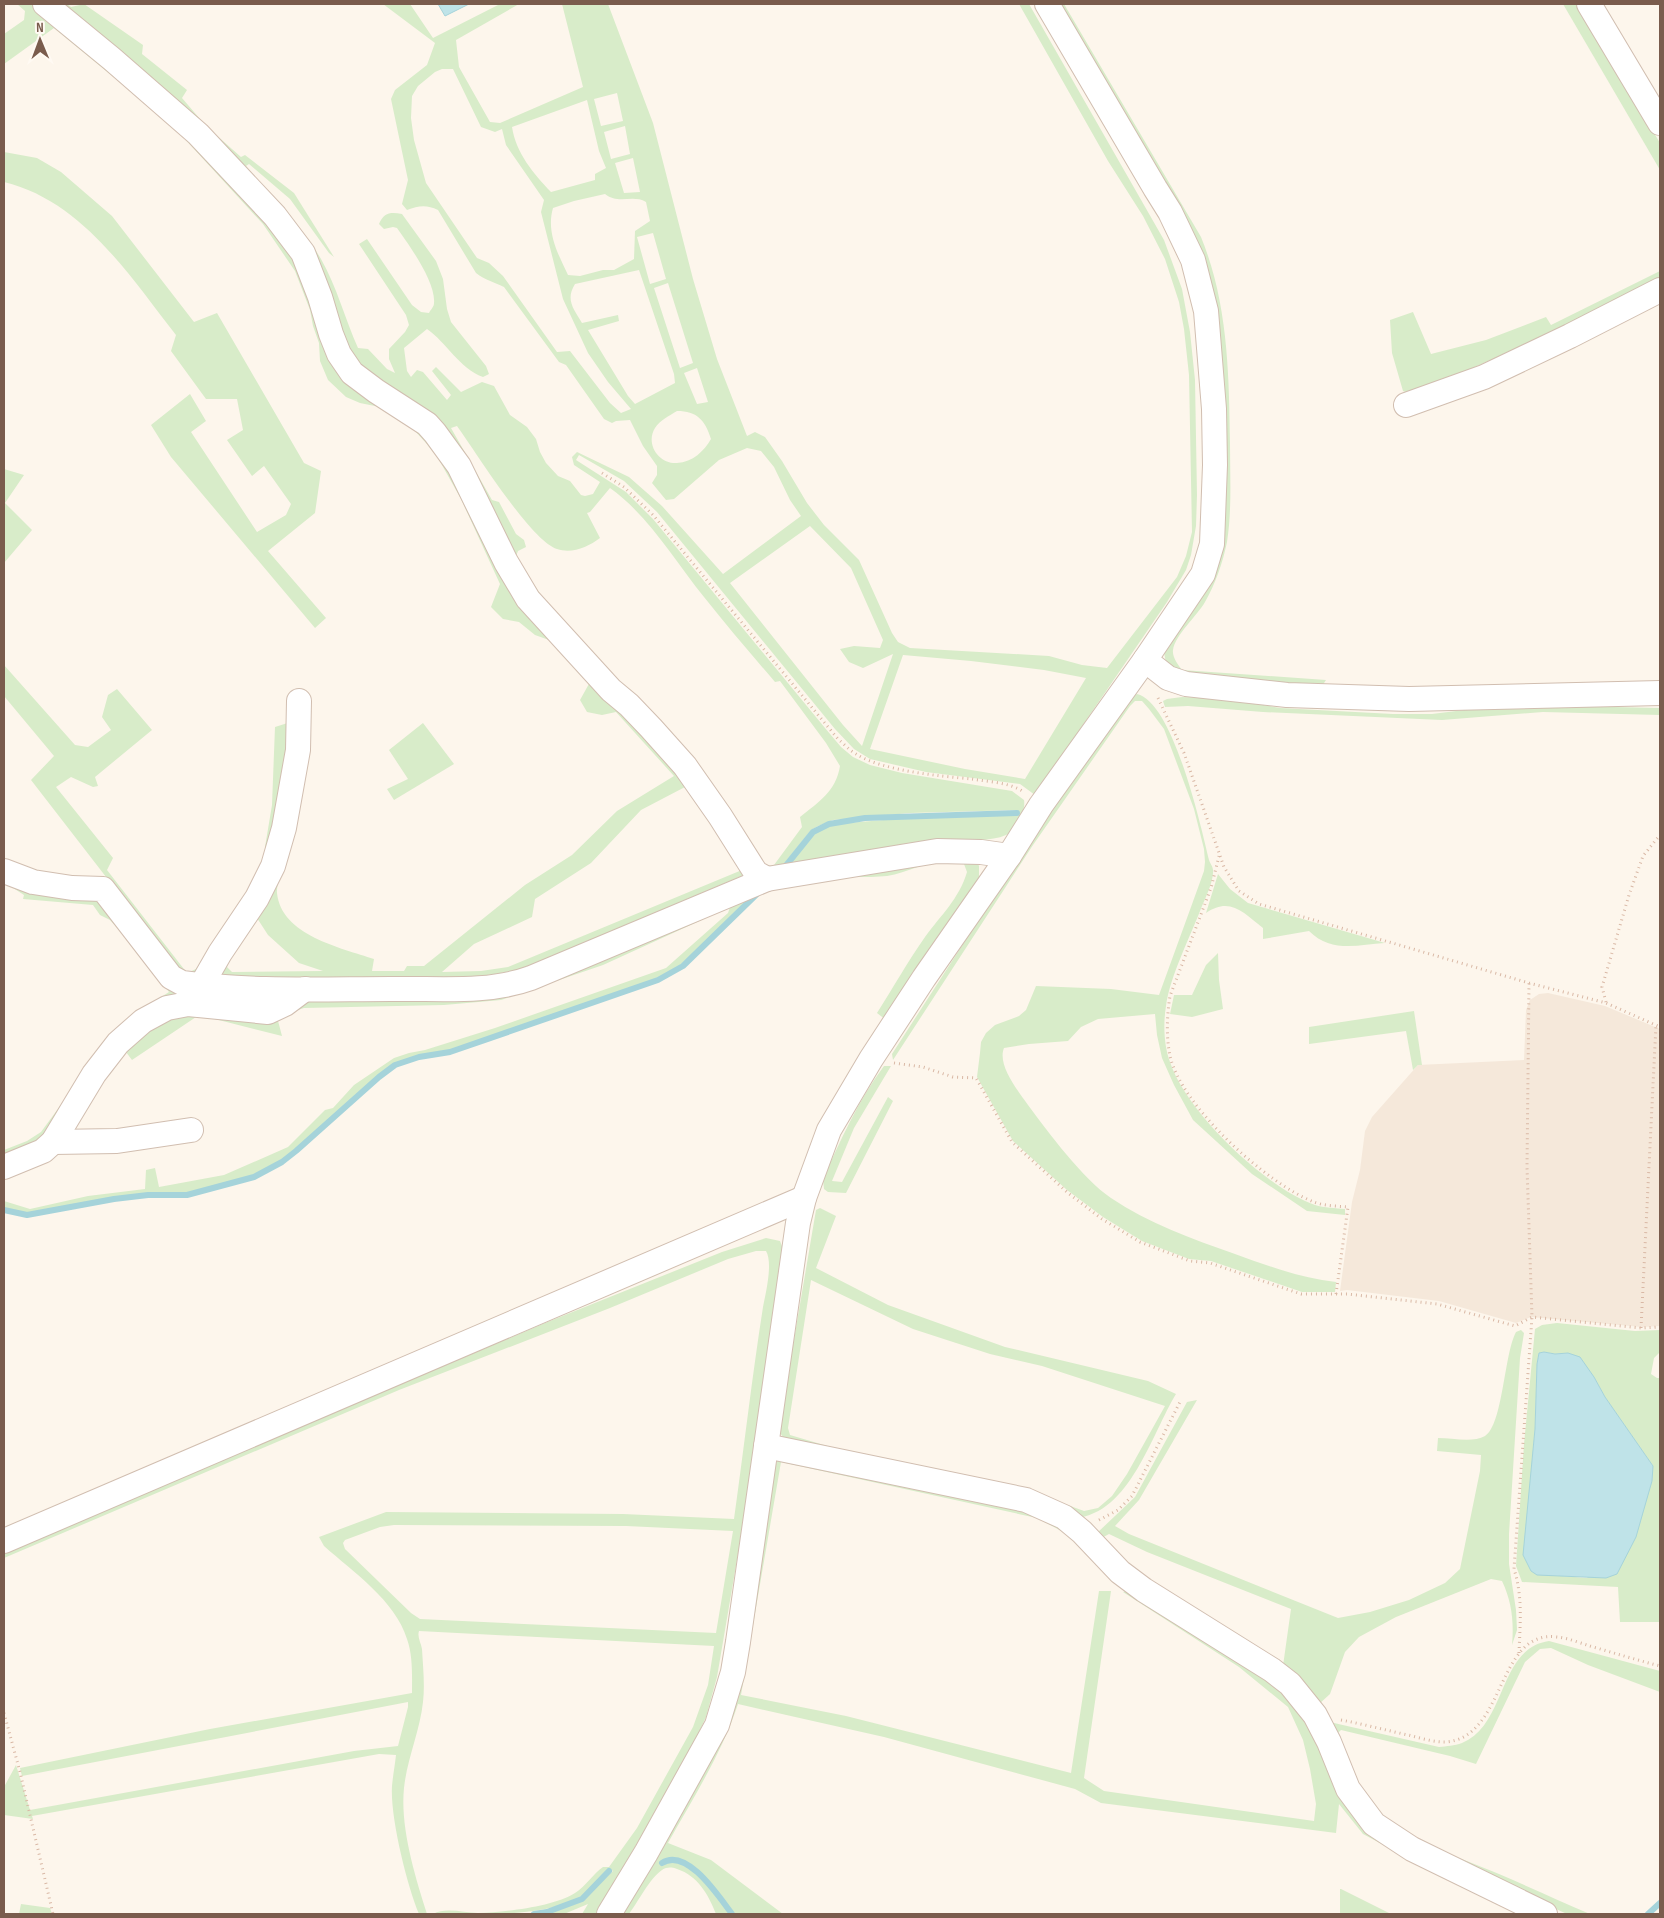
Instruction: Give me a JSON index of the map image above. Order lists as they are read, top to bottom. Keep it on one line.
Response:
{"north":"top"}
